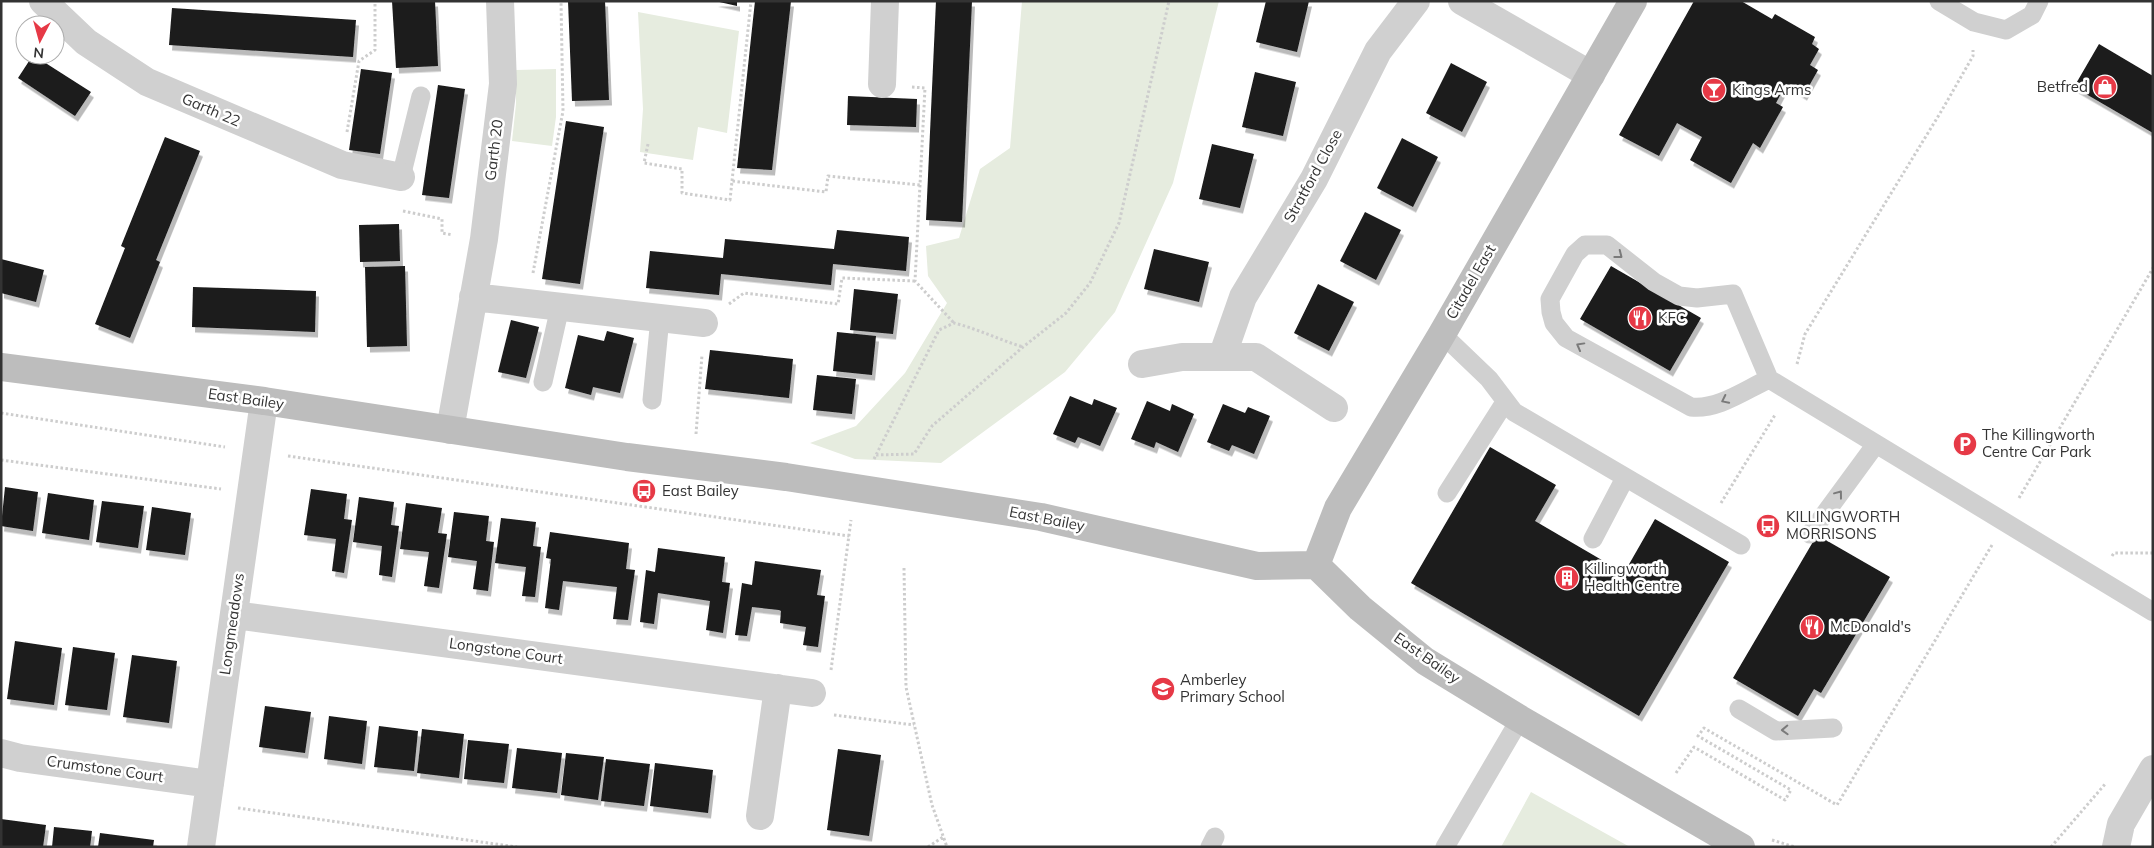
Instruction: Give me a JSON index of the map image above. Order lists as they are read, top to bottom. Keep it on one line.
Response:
{"streets":{"street":["Garth 22","Garth 20","Stratford Close","Citadel East","East Bailey","Longmeadows","Longstone Court","Crumstone Court"]},"crossings":[["Garth 20","East Bailey"],["Citadel East","East Bailey"],["East Bailey","Longmeadows"],["Longmeadows","Longstone Court"],["Longmeadows","Crumstone Court"]],"places":{"shop":["Betfred"],"bar":["Kings Arms"],"restaurant":["KFC","McDonald's"],"parking":["The Killingworth Centre Car Park"],"bus stop":["East Bailey","KILLINGWORTH MORRISONS"],"building":["Killingworth Health Centre"],"school or university":["Amberley Primary School"]},"north":"bottom"}
